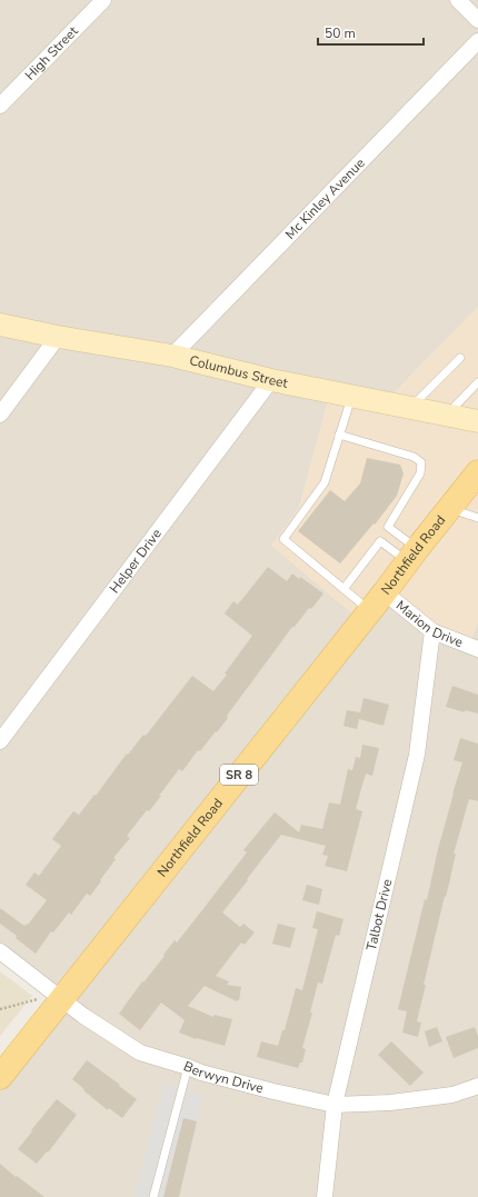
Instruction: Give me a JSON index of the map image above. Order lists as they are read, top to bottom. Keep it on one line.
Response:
{"streets":{"main road":["Northfield Road","SR 8"],"street":["High Street","Mc Kinley Avenue","Columbus Street","Helper Drive","Marion Drive","Talbot Drive","Berwyn Drive"]},"crossings":[["Mc Kinley Avenue","Columbus Street"],["Columbus Street","Helper Drive"],["Northfield Road","Marion Drive"],["Northfield Road","Berwyn Drive"],["Marion Drive","Talbot Drive"],["Talbot Drive","Berwyn Drive"]],"scale_bar":"50 m"}
